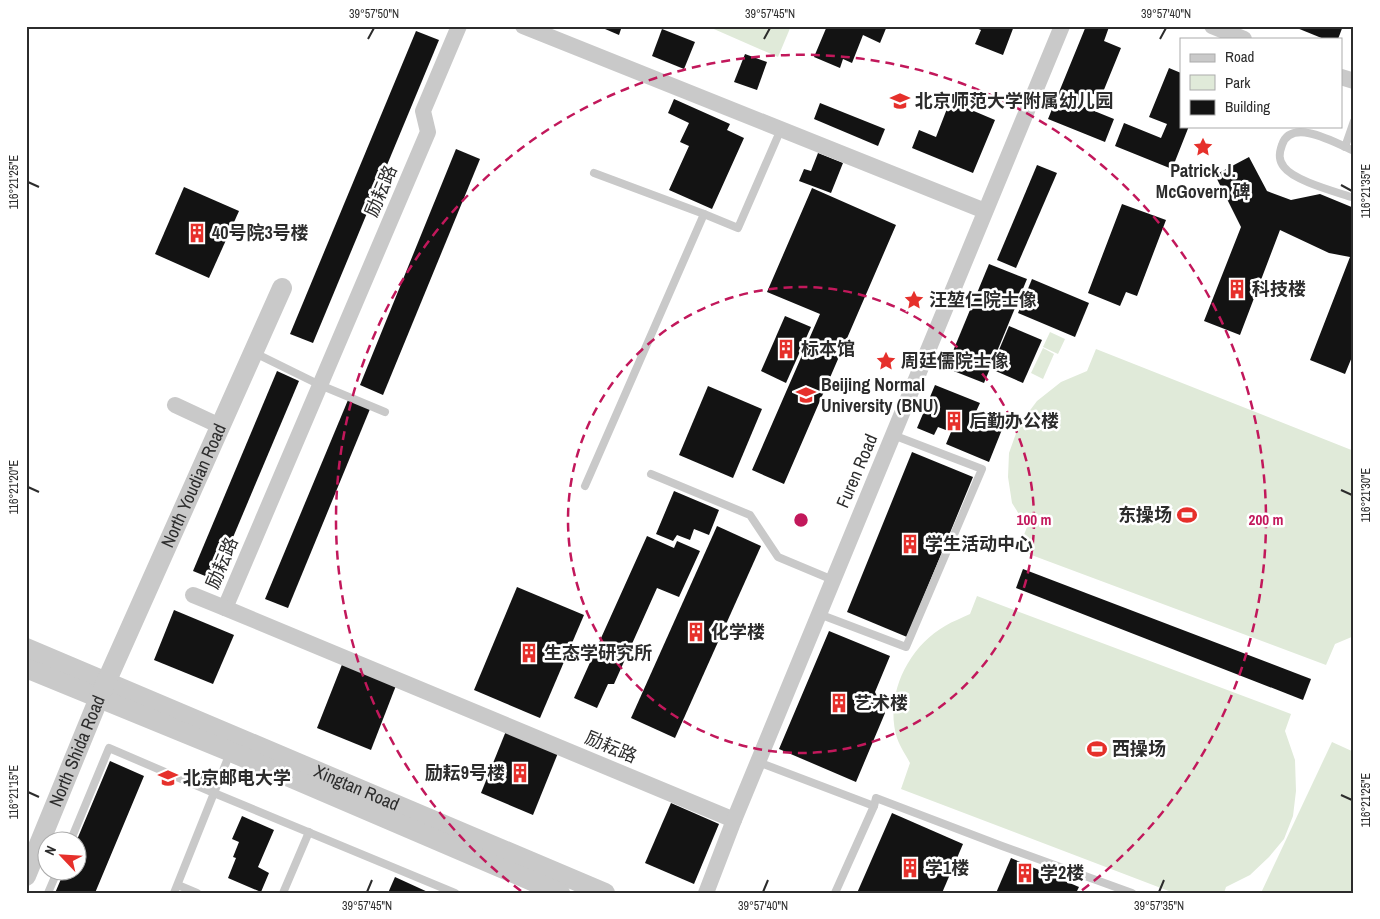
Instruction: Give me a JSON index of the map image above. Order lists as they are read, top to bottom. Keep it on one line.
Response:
{"streets":{"street":["励耘路","Furen Road","North Youdian Road","North Shida Road","Xingtan Road"]},"crossings":[["励耘路","Furen Road"],["North Youdian Road","North Shida Road"],["North Youdian Road","Xingtan Road"],["North Shida Road","Xingtan Road"]],"places":{"school or university":["北京师范大学附属幼儿园","Beijing Normal University (BNU)","北京邮电大学"],"place":["Patrick J. McGovern 碑","汪堃仁院士像","周廷儒院士像"],"building":["40号院3号楼","科技楼","标本馆","后勤办公楼","学生活动中心","化学楼","生态学研究所","艺术楼","励耘9号楼","学1楼","学2楼"],"sports":["东操场","西操场"]},"legend":["Road","Park","Building"],"north":"top left","coordinates":["39°57'50\"N","39°57'45\"N","39°57'40\"N","116°21'25\"E","116°21'35\"E","116°21'20\"E","116°21'30\"E","116°21'15\"E","39°57'35\"N"],"rings":["100 m","200 m"]}
